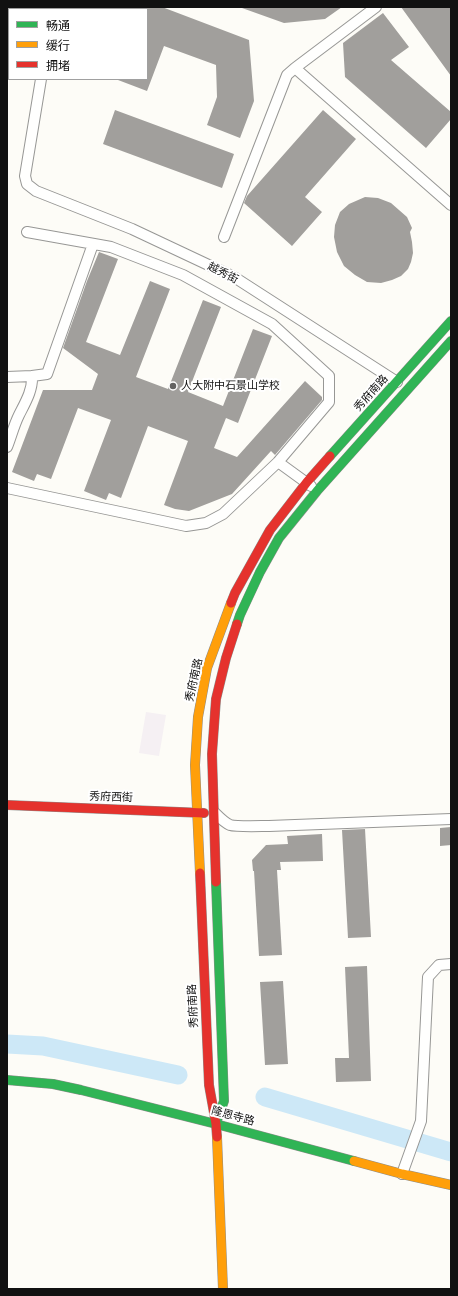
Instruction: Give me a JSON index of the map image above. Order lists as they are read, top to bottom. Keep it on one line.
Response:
{"streets":{"street":["越秀街","秀府南路","秀府西街","隆恩寺路"]},"crossings":[["越秀街","秀府南路"],["秀府南路","秀府西街"],["秀府南路","隆恩寺路"]],"places":["人大附中石景山学校"],"legend":["畅通","缓行","拥堵"]}
